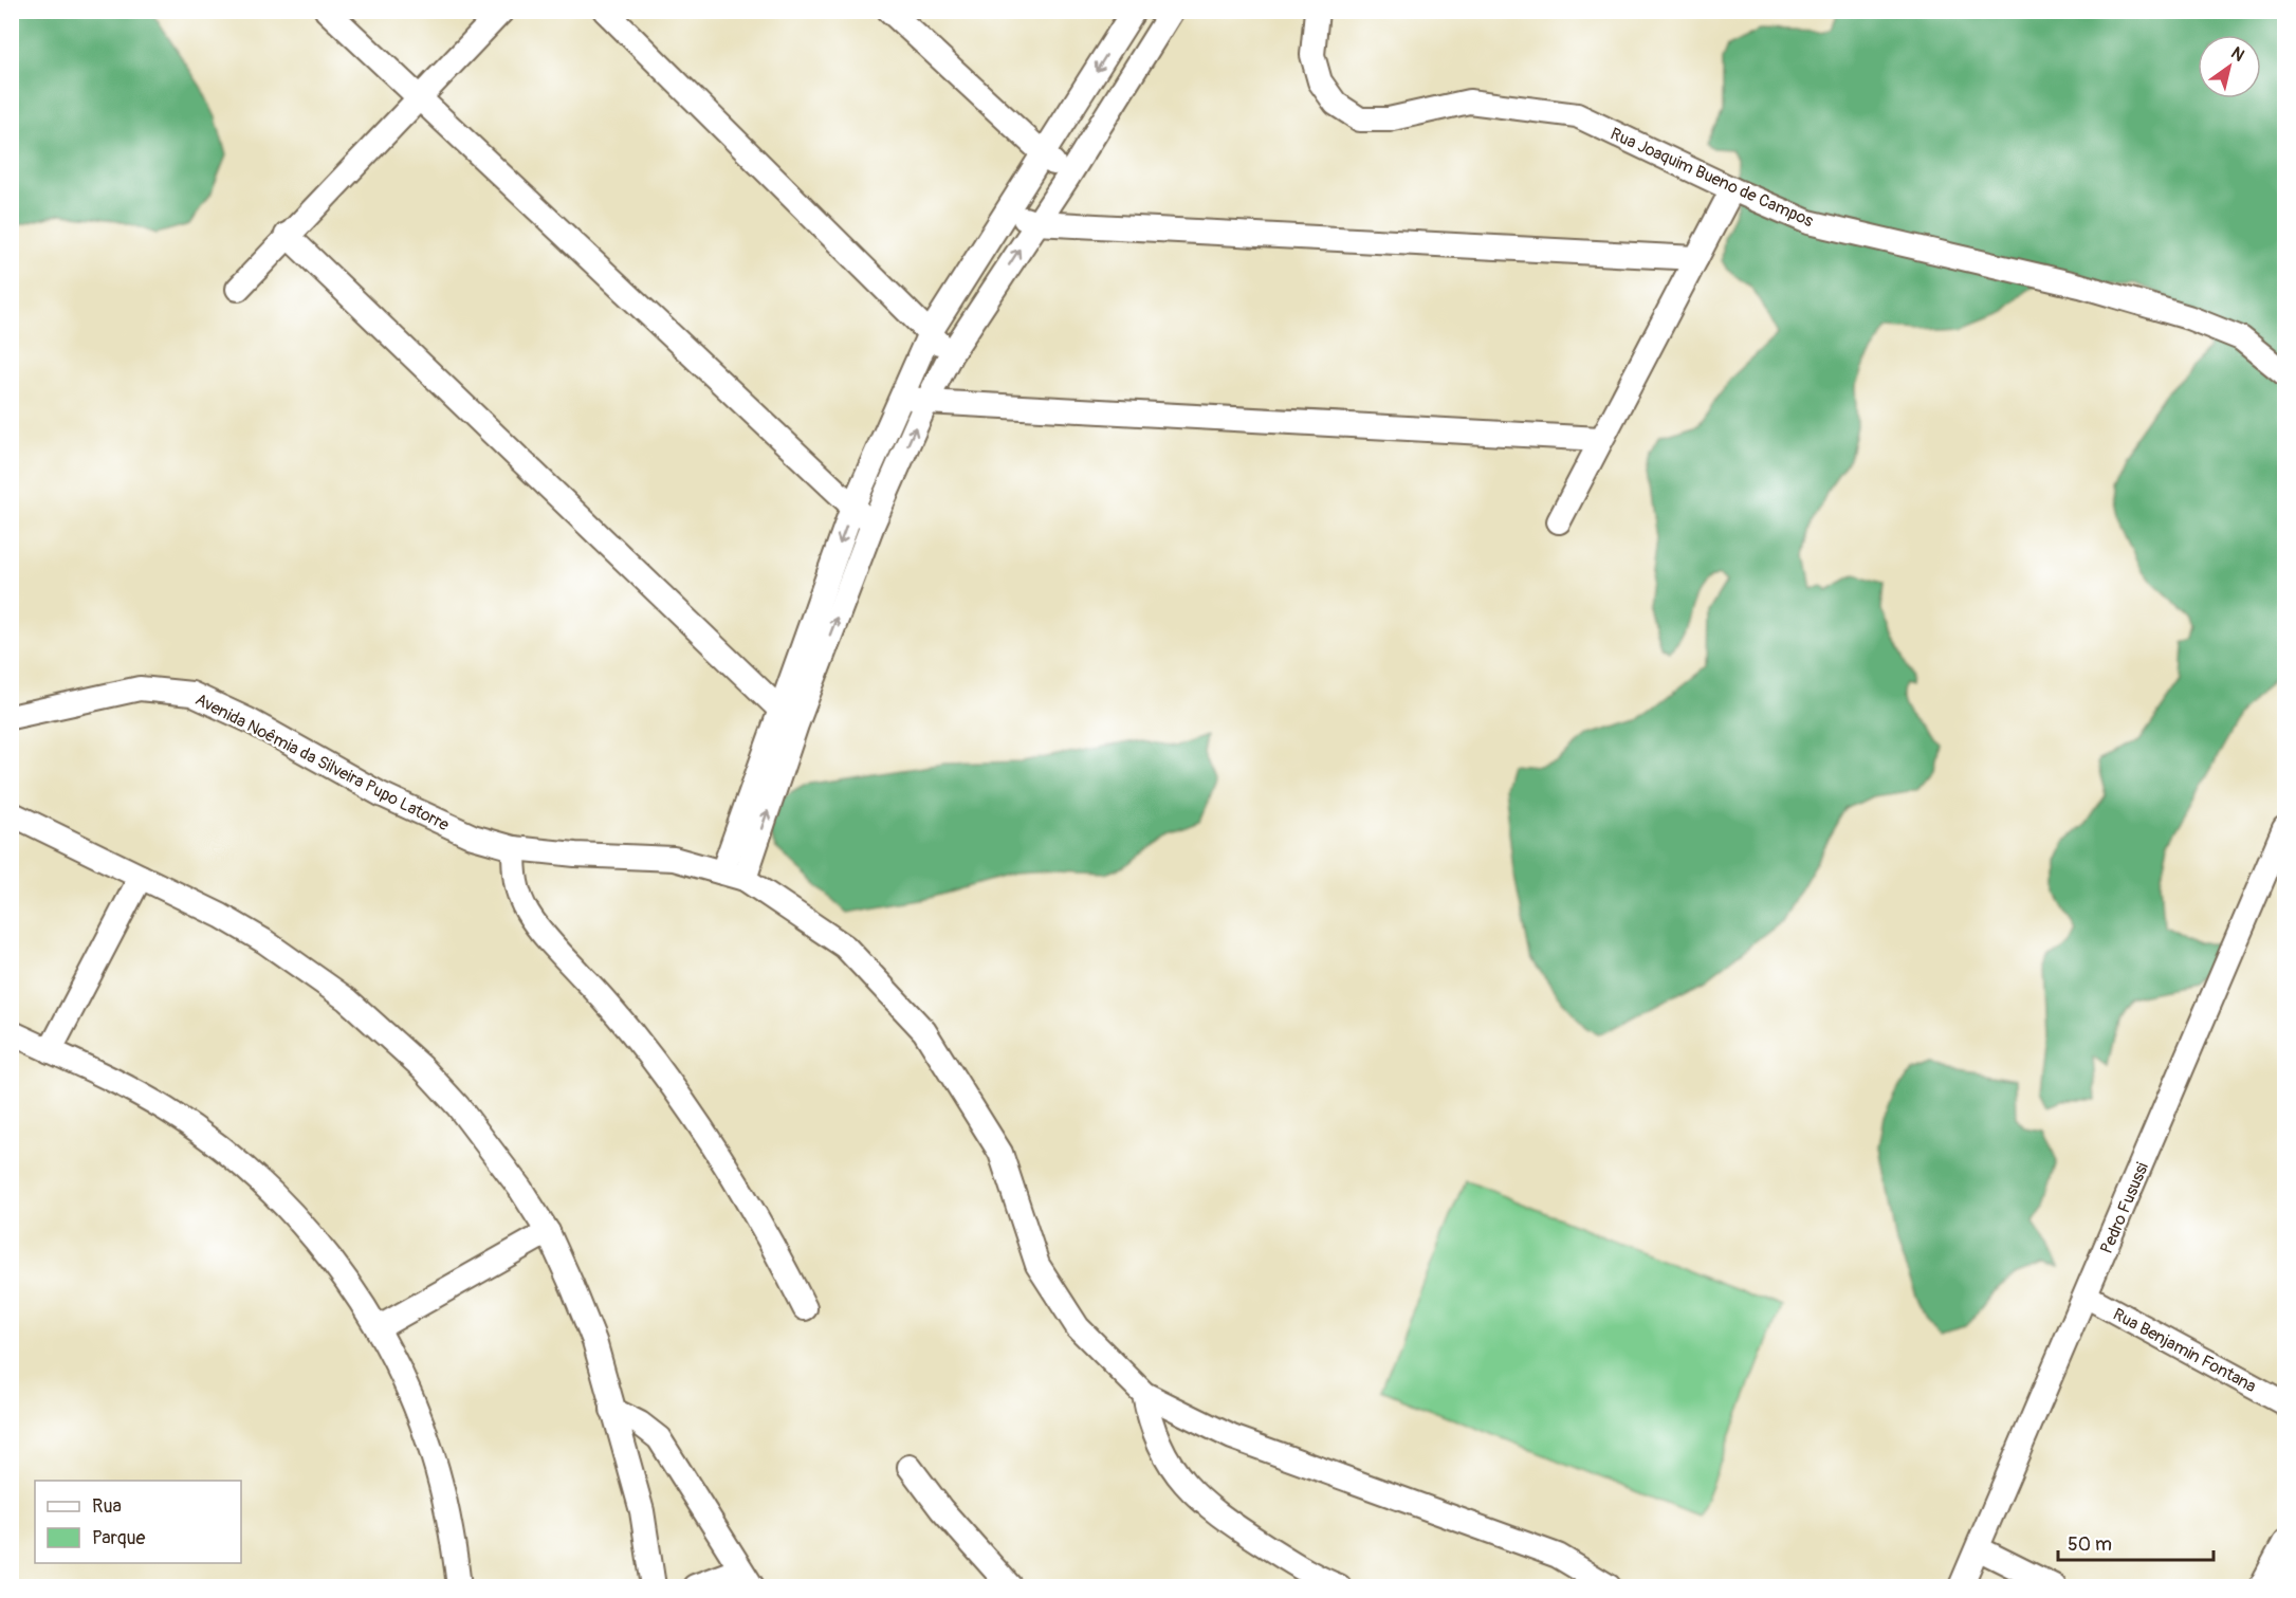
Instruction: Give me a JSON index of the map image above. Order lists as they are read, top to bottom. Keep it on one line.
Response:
{"streets":{"street":["Rua Joaquim Bueno de Campos","Avenida Noêmia da Silveira Pupo Latorre","Pedro Fusussi","Rua Benjamin Fontana"]},"crossings":[["Pedro Fusussi","Rua Benjamin Fontana"]],"legend":["Rua","Parque"],"scale_bar":"50 m","north":"top right"}
